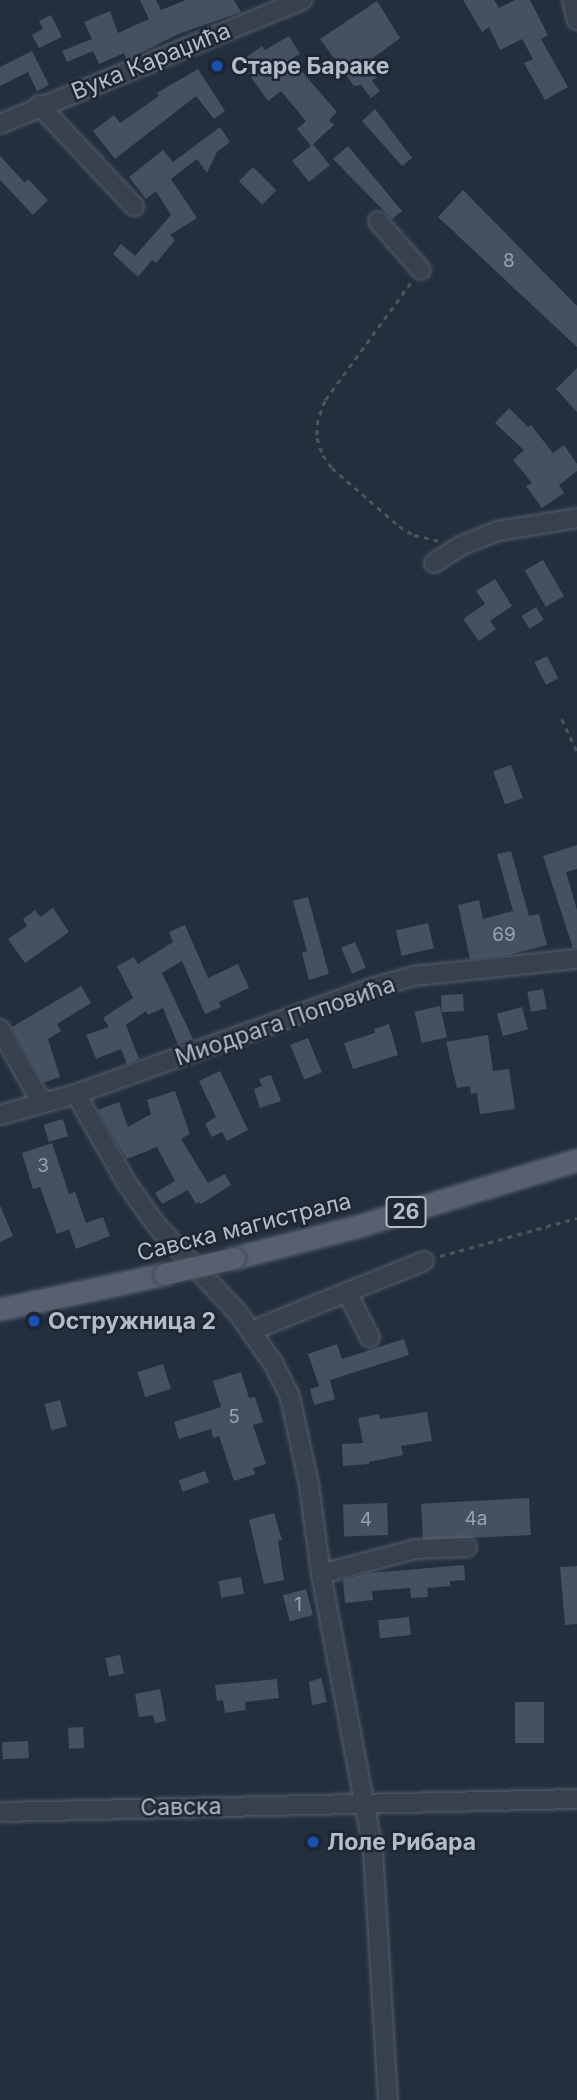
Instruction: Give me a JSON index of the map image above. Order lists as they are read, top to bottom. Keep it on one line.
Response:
{"streets":{"main road":["26","Савска магистрала"],"street":["Вука Караџића","Миодрага Поповића","Савска"]},"places":["Старе Бараке","Остружница 2","Лоле Рибара"],"house_numbers":["8","69","3","5","4a","4","1"]}
